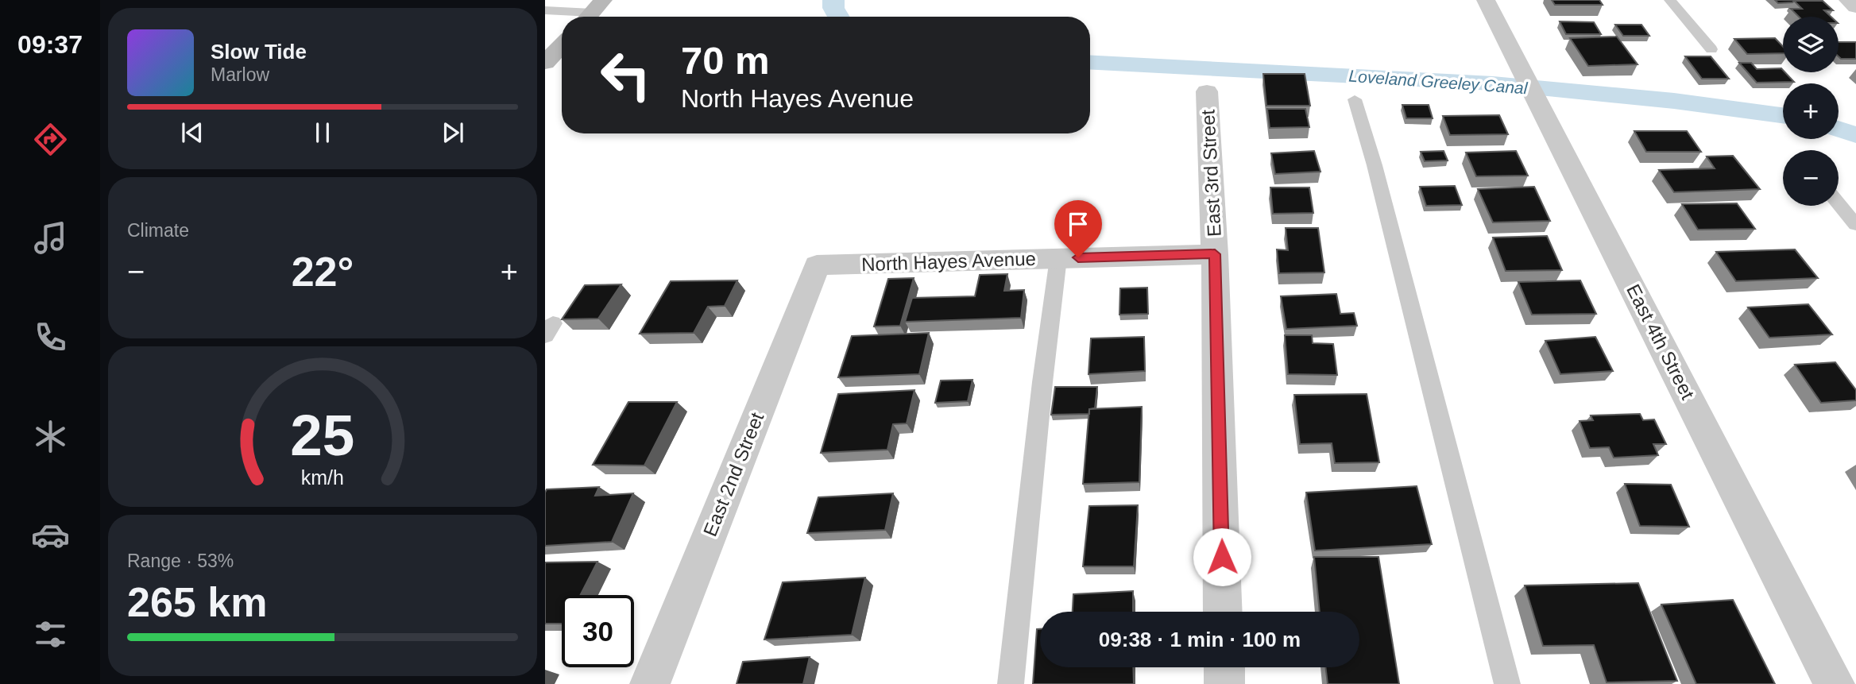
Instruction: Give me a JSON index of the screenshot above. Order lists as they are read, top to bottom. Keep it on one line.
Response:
{"streets":{"street":["East 3rd Street","North Hayes Avenue","East 4th Street","East 2nd Street"]},"crossings":[["East 3rd Street","North Hayes Avenue"],["North Hayes Avenue","East 2nd Street"]],"water":["Loveland Greeley Canal"],"page":{"tabs":"09:37","map_buttons":["+","−"],"turn":["70 m","North Hayes Avenue"],"song":["Slow Tide","Marlow"],"tile":["Climate",["Range · 53%","265 km"]],"heat":["−","22°","+"],"limit":"30","trip":"09:38 · 1 min · 100 m","gauge":["25","km/h"]}}
